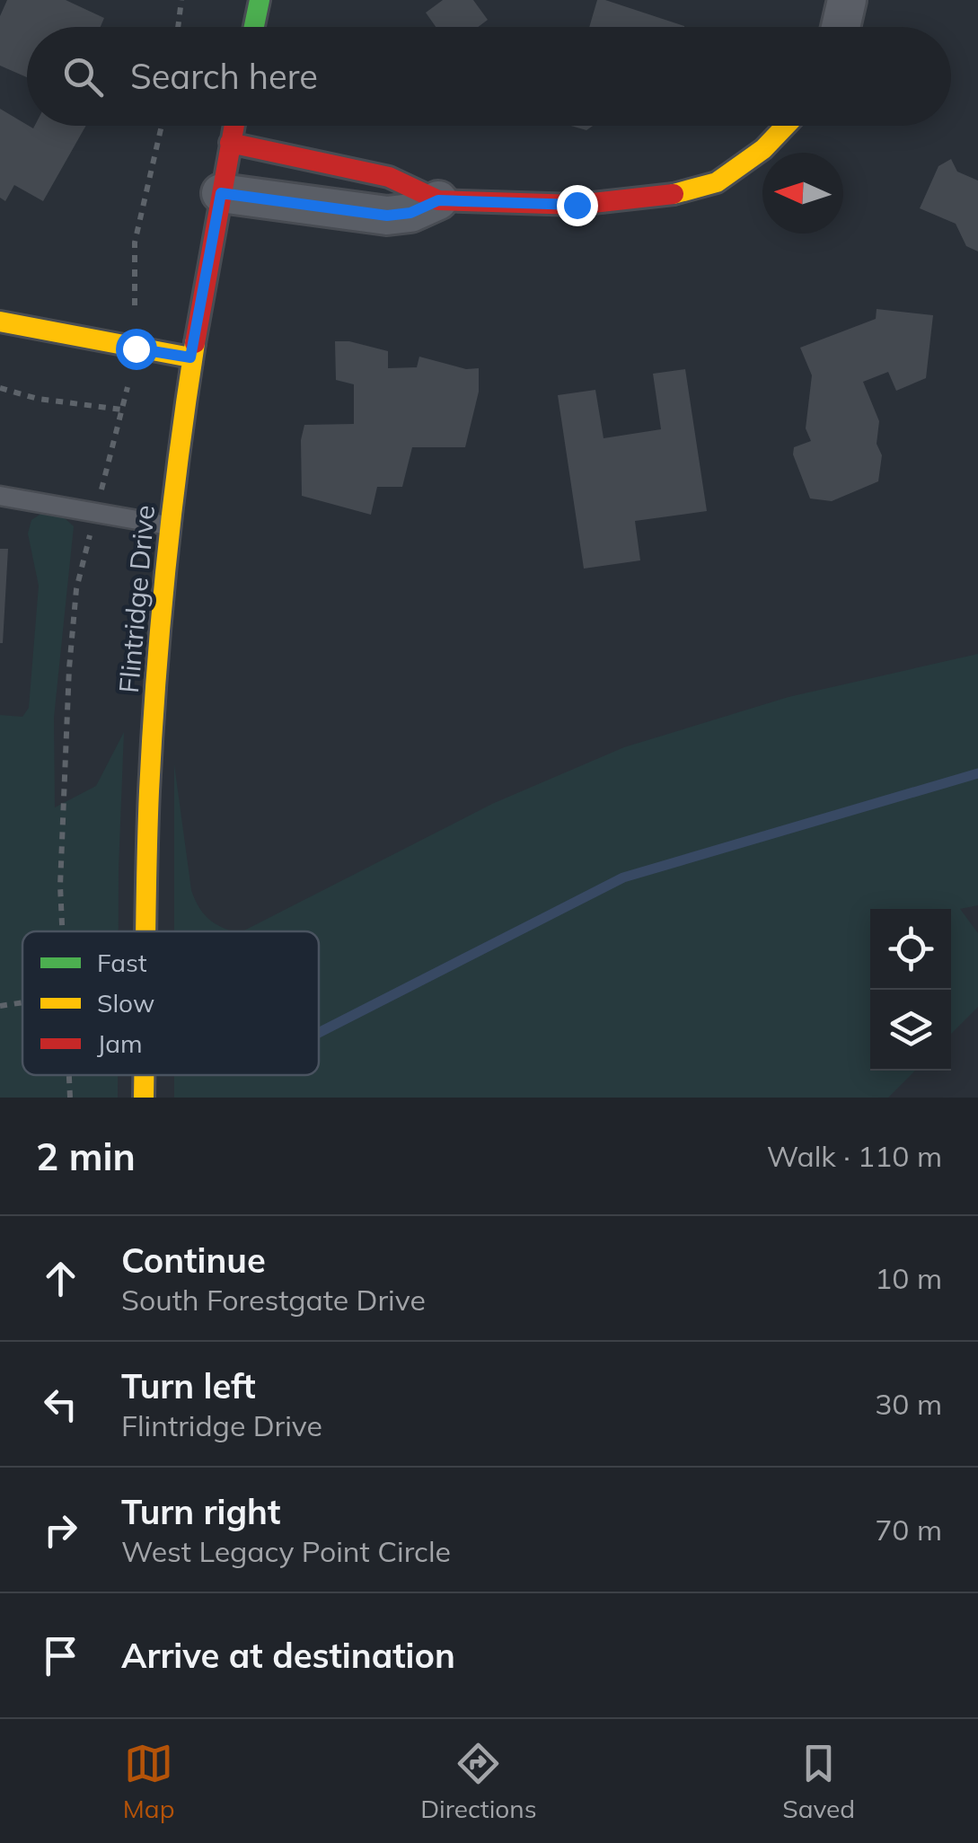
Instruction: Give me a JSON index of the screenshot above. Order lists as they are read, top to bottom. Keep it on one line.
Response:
{"streets":{"street":["Flintridge Drive"]},"legend":["Fast","Slow","Jam"],"north":"left","page":{"search":"Search here","heading":["2 min","Walk · 110 m"],"list":[["Continue","South Forestgate Drive","10 m"],["Turn left","Flintridge Drive","30 m"],["Turn right","West Legacy Point Circle","70 m"],"Arrive at destination"],"nav":["Map","Directions","Saved"]}}
